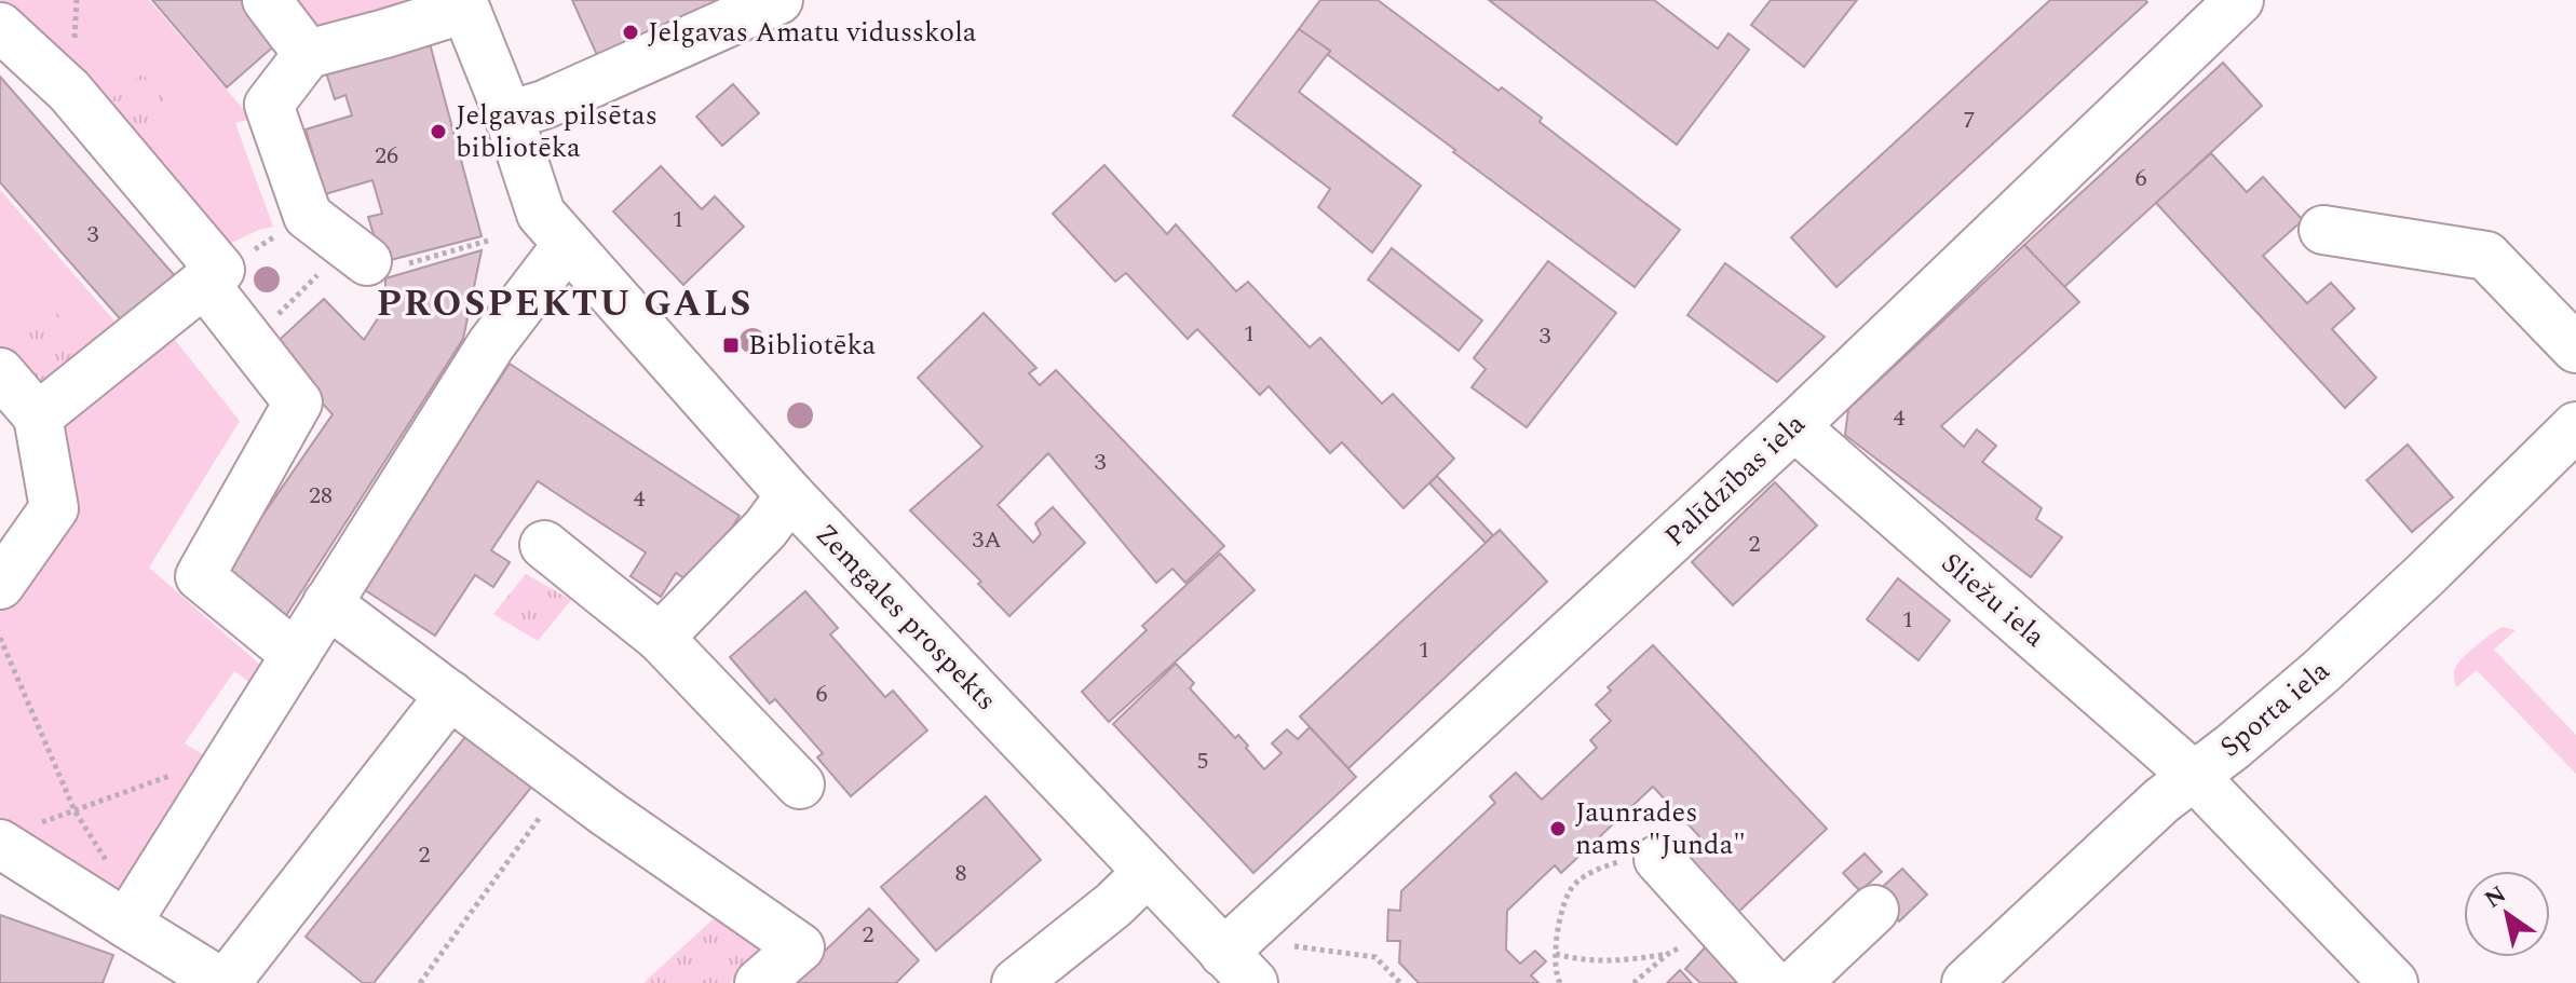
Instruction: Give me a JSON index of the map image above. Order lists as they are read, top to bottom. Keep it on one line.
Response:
{"streets":{"street":["Palīdzības iela","Sliežu iela","Zemgales prospekts","Sporta iela"]},"crossings":[["Palīdzības iela","Sliežu iela"],["Palīdzības iela","Zemgales prospekts"],["Sliežu iela","Sporta iela"]],"districts":["PROSPEKTU GALS"],"places":{"other":["Jelgavas Amatu vidusskola","Jelgavas pilsētas bibliotēka","Jaunrades nams \"Junda\""],"transit":["Bibliotēka"]},"house_numbers":["7","26","6","1","3","1","3","4","3","28","4","3A","2","1","1","6","5","2","8","2"],"north":"top left"}
